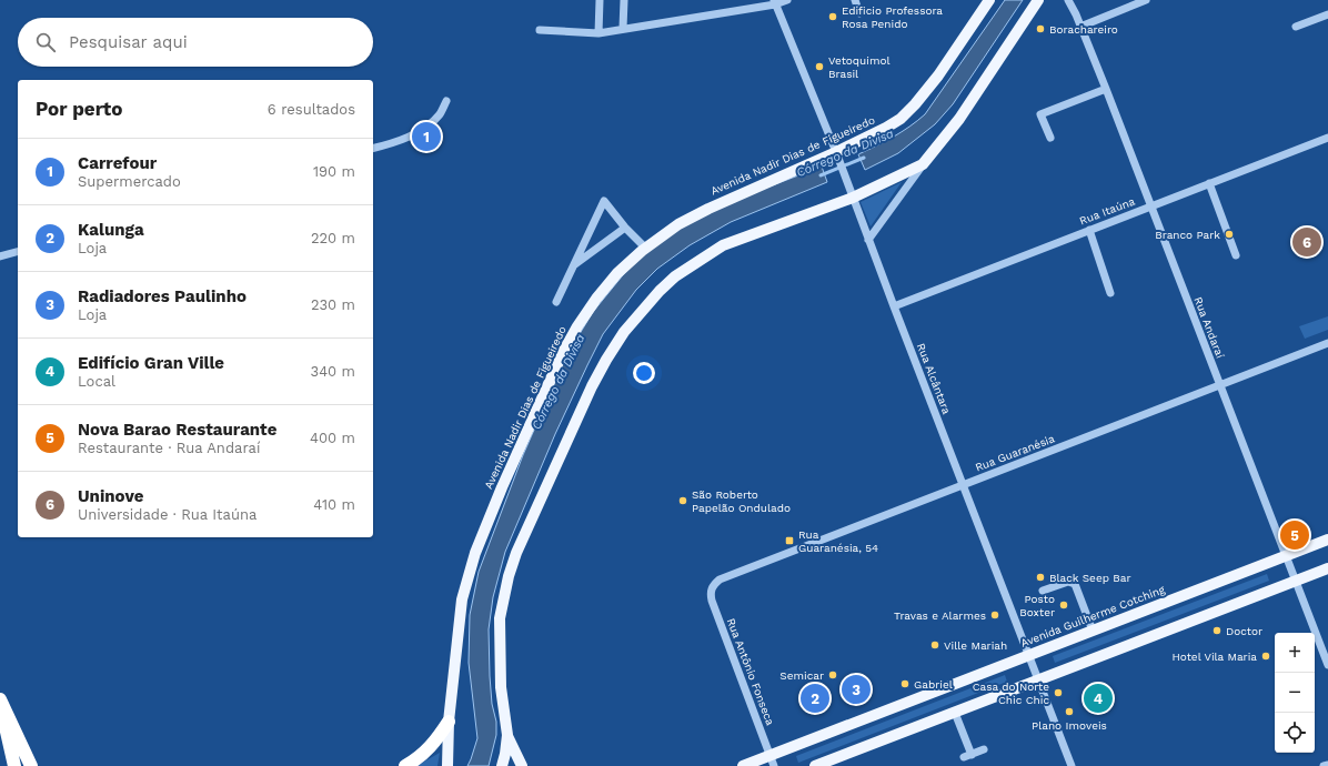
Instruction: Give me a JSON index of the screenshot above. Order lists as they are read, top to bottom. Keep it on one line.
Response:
{"streets":{"main road":["Avenida Nadir Dias de Figueiredo","Avenida Guilherme Cotching"],"street":["Rua Itaúna","Rua Andaraí","Rua Alcântara","Rua Guaranésia","Rua Antônio Fonseca"]},"crossings":[["Avenida Nadir Dias de Figueiredo","Rua Alcântara"],["Rua Itaúna","Rua Andaraí"],["Rua Itaúna","Rua Alcântara"],["Rua Andaraí","Rua Guaranésia"],["Rua Andaraí","Avenida Guilherme Cotching"],["Rua Alcântara","Rua Guaranésia"],["Rua Alcântara","Avenida Guilherme Cotching"],["Rua Guaranésia","Rua Antônio Fonseca"],["Avenida Guilherme Cotching","Rua Antônio Fonseca"]],"water":["Córrego da Divisa"],"places":{"other":["Edificio Professora Rosa Penido","Borachareiro","Vetoquimol Brasil","Branco Park","São Roberto Papelão Ondulado","Black Seep Bar","Posto Boxter","Travas e Alarmes","Doctor","Ville Mariah","Hotel Vila Maria","Semicar","Gabriel","Casa do Norte Chic Chic","Plano Imoveis"],"transit":["Rua Guaranésia, 54"]},"page":{"search":"Pesquisar aqui","heading":["Por perto","6 resultados"],"pins":["1","6","5","3","2","4"],"list":[{"mark":"1","name":"Carrefour","note":"Supermercado","value":"190 m"},{"mark":"2","name":"Kalunga","note":"Loja","value":"220 m"},{"mark":"3","name":"Radiadores Paulinho","note":"Loja","value":"230 m"},{"mark":"4","name":"Edifício Gran Ville","note":"Local","value":"340 m"},{"mark":"5","name":"Nova Barao Restaurante","note":"Restaurante · Rua Andaraí","value":"400 m"},{"mark":"6","name":"Uninove","note":"Universidade · Rua Itaúna","value":"410 m"}],"map_buttons":["+","−"]}}
